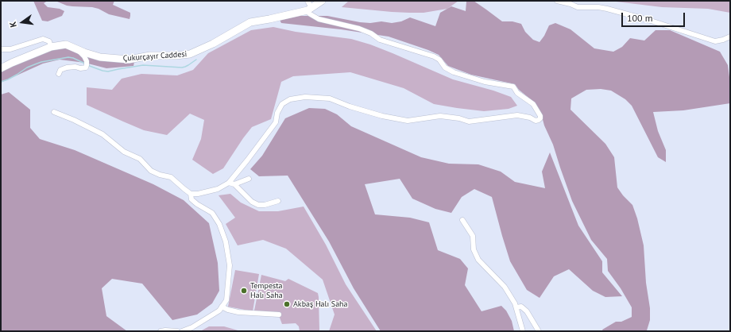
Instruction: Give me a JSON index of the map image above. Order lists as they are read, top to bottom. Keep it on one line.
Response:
{"streets":{"street":["Çukurçayır Caddesi"]},"places":["Tempesta Halı Saha","Akbaş Halı Saha"],"scale_bar":"100 m","north":"left"}
